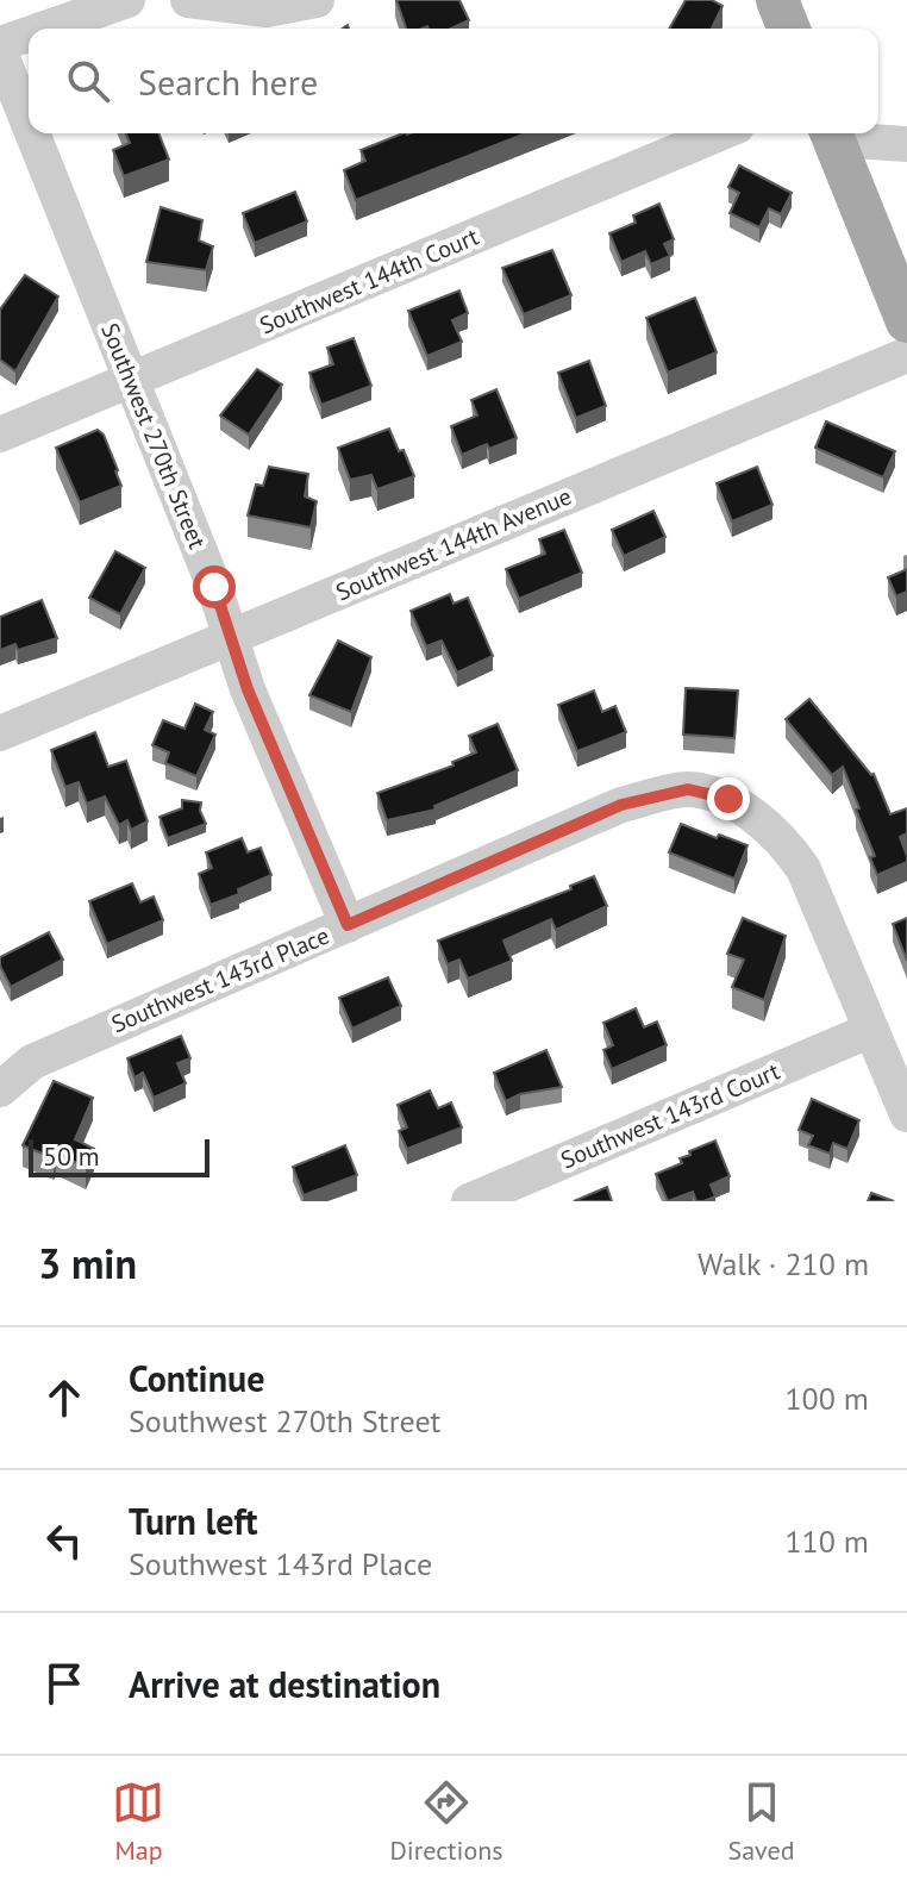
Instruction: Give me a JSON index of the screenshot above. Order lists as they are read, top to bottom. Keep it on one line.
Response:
{"streets":{"street":["Southwest 144th Court","Southwest 270th Street","Southwest 144th Avenue","Southwest 143rd Place","Southwest 143rd Court"]},"crossings":[["Southwest 144th Court","Southwest 270th Street"],["Southwest 270th Street","Southwest 144th Avenue"],["Southwest 270th Street","Southwest 143rd Place"],["Southwest 143rd Place","Southwest 143rd Court"]],"scale_bar":"50 m","page":{"search":"Search here","scale":"50 m","heading":["3 min","Walk · 210 m"],"list":[["Continue","Southwest 270th Street","100 m"],["Turn left","Southwest 143rd Place","110 m"],"Arrive at destination"],"nav":["Map","Directions","Saved"]}}
